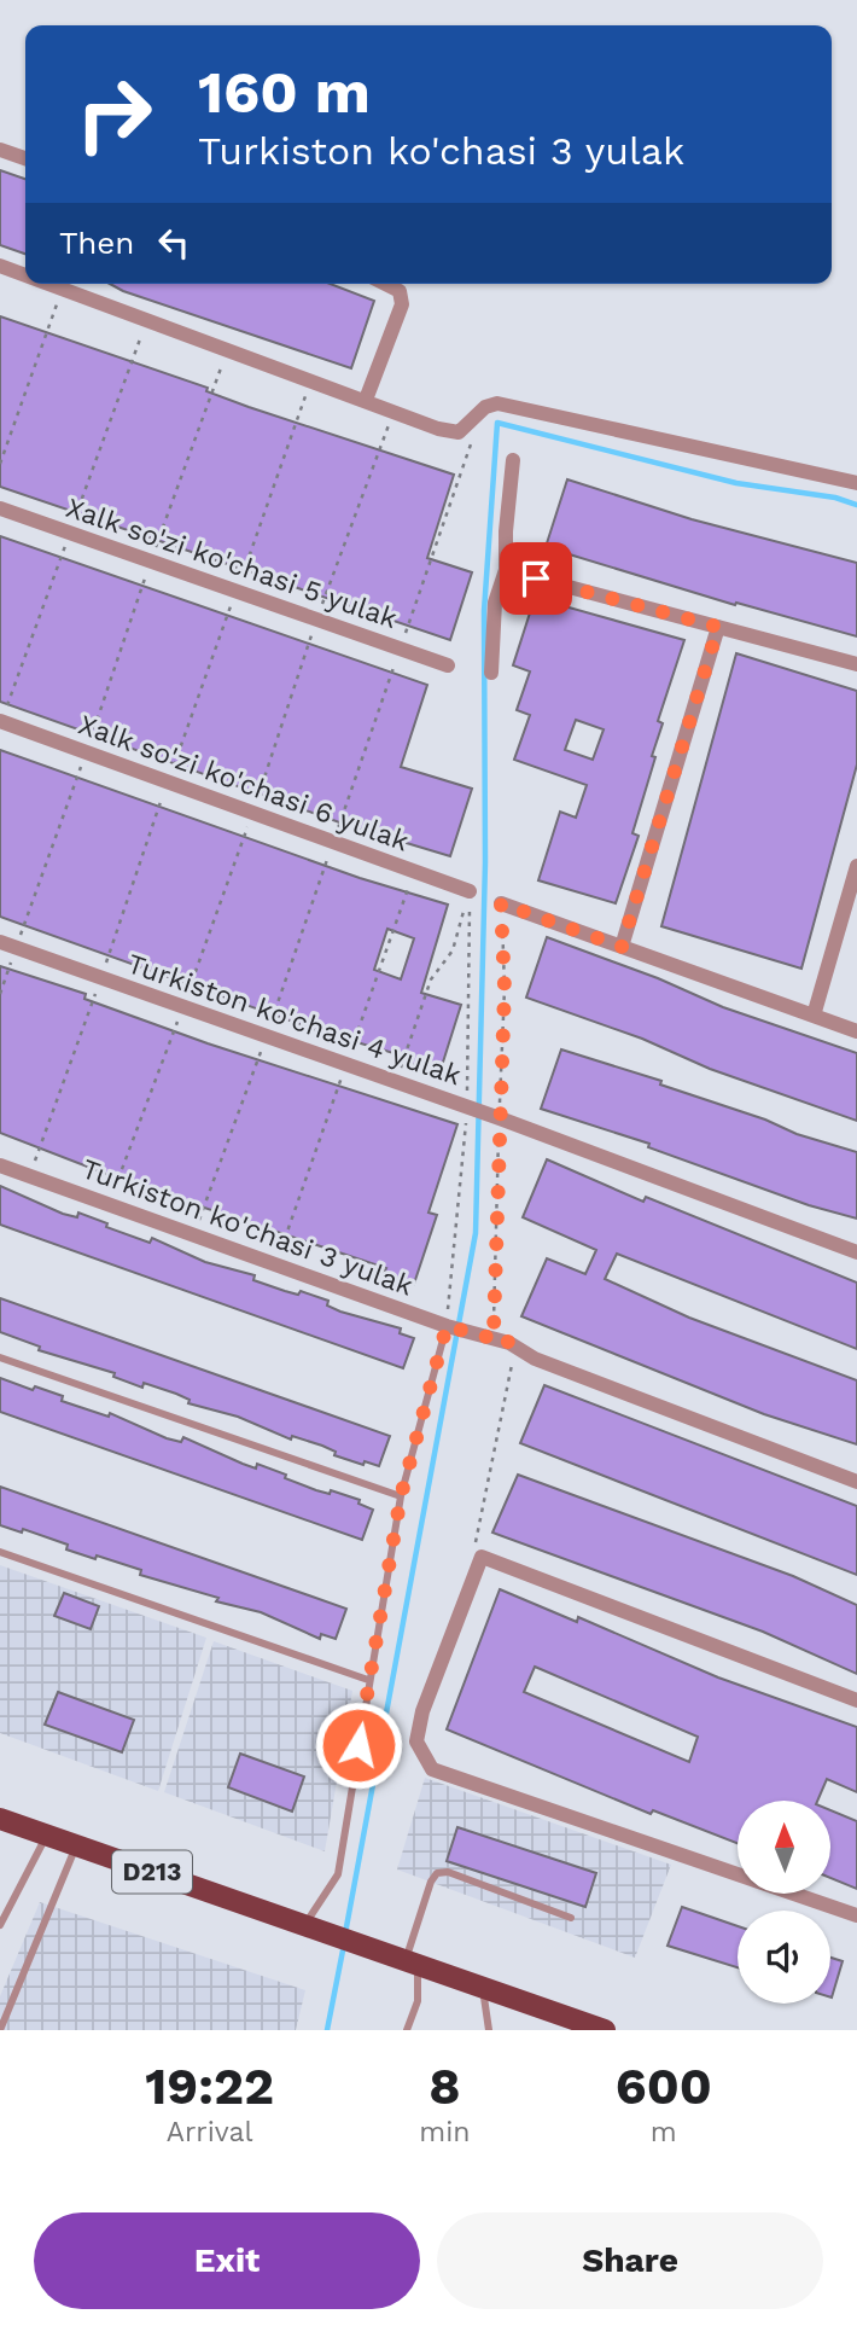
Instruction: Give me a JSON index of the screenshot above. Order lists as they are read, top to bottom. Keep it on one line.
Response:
{"streets":{"main road":["D213"],"street":["Xalk so'zi ko'chasi 5 yulak","Xalk so'zi ko'chasi 6 yulak","Turkiston ko'chasi 4 yulak","Turkiston ko'chasi 3 yulak"]},"north":"top","page":{"turn":["160 m","Turkiston ko'chasi 3 yulak"],"then":"Then","eta":["19:22","Arrival","8","min","600","m"],"buttons":["Exit","Share"]}}
